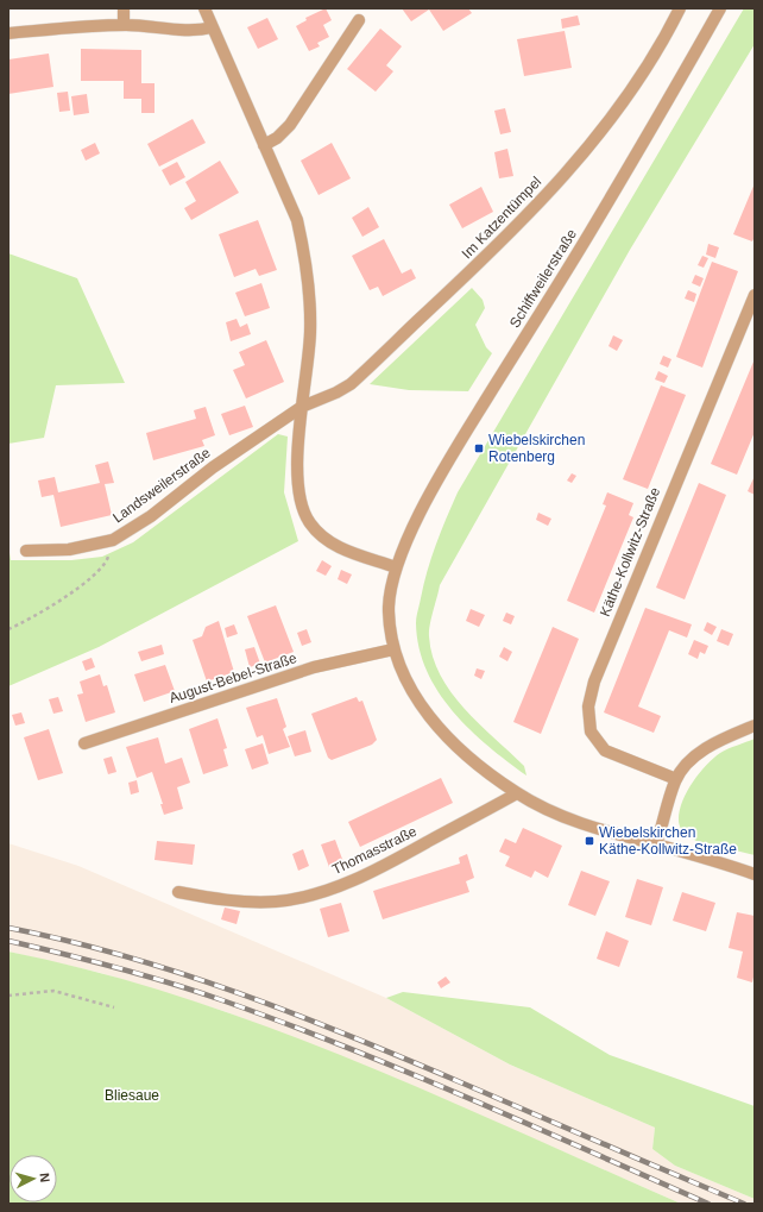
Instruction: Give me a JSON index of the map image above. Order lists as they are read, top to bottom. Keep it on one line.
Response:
{"streets":{"street":["Im Katzentümpel","Schiffweilerstraße","Landsweilerstraße","Käthe-Kollwitz-Straße","August-Bebel-Straße","Thomasstraße"]},"crossings":[["Im Katzentümpel","Landsweilerstraße"]],"parks":["Bliesaue"],"places":{"transit":["Wiebelskirchen Rotenberg","Wiebelskirchen Käthe-Kollwitz-Straße"]},"north":"right"}
